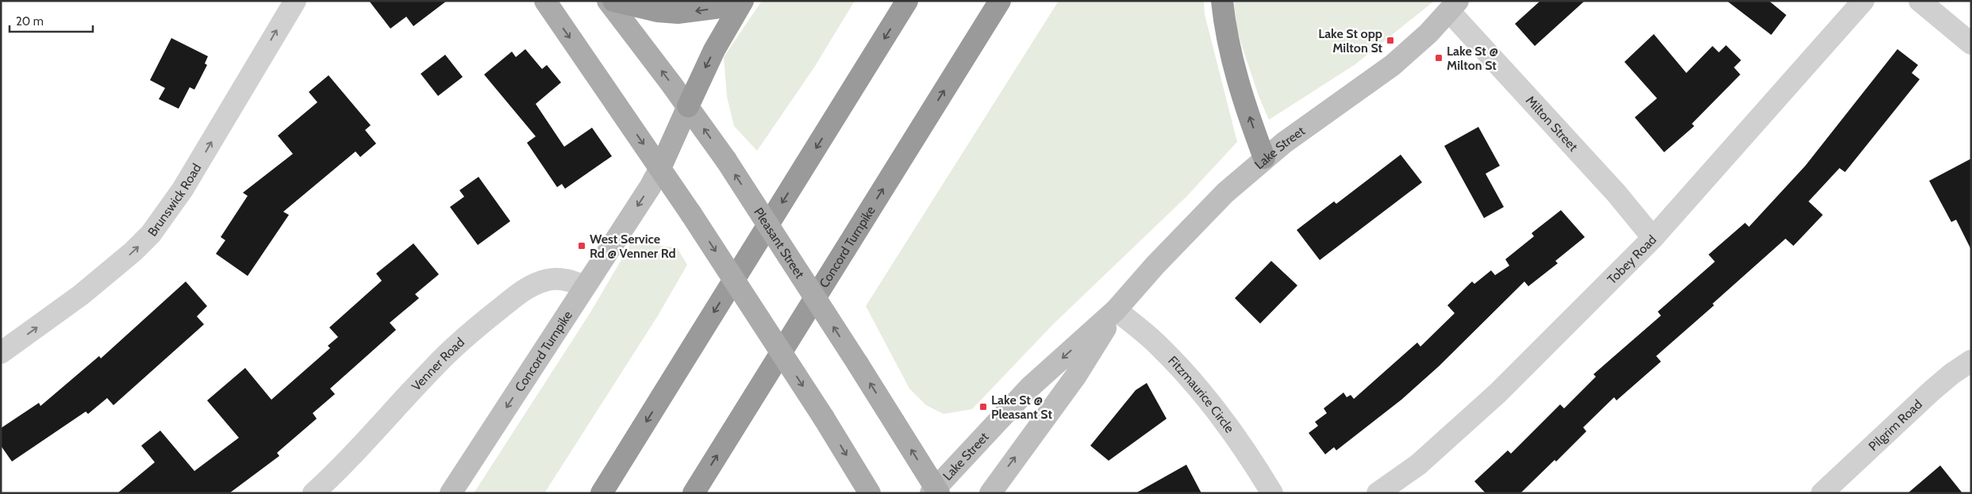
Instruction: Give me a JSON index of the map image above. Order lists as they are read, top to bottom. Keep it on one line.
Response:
{"streets":{"highway":["Concord Turnpike"],"main road":["Lake Street","Pleasant Street"],"street":["Milton Street","Brunswick Road","Tobey Road","Venner Road","Fitzmaurice Circle","Pilgrim Road"]},"crossings":[["Milton Street","Lake Street"],["Milton Street","Tobey Road"],["Lake Street","Pleasant Street"],["Lake Street","Fitzmaurice Circle"],["Concord Turnpike","Venner Road"]],"one_way":["Brunswick Road"],"places":{"transit":["Lake St opp Milton St","Lake St @ Milton St","West Service Rd @ Venner Rd","Lake St @ Pleasant St"]},"scale_bar":"20 m"}
